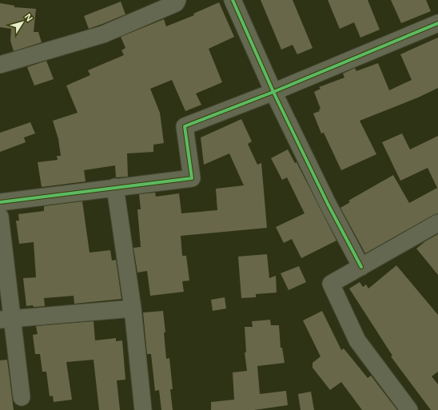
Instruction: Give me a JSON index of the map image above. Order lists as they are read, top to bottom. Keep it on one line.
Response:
{"north":"top right"}
